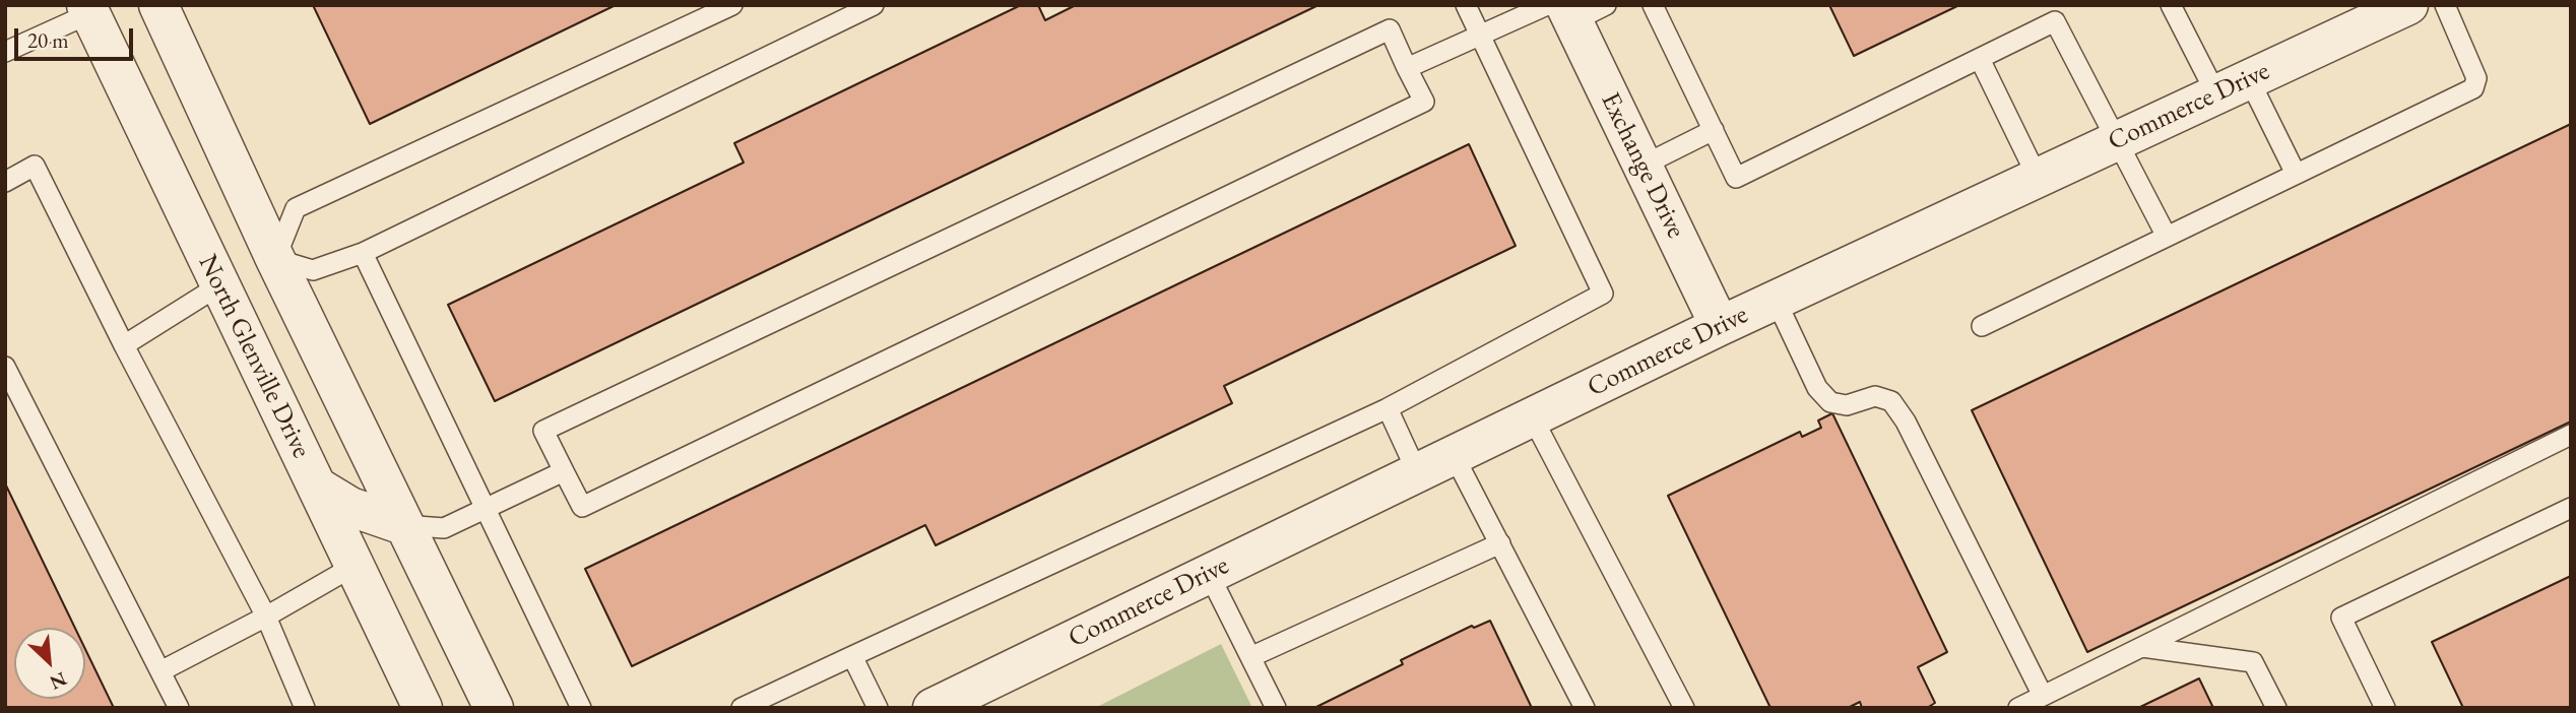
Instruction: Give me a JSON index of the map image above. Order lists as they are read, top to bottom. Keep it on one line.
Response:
{"streets":{"street":["Commerce Drive","Exchange Drive","North Glenville Drive"]},"crossings":[["Commerce Drive","Exchange Drive"]],"scale_bar":"20 m","north":"bottom right"}
